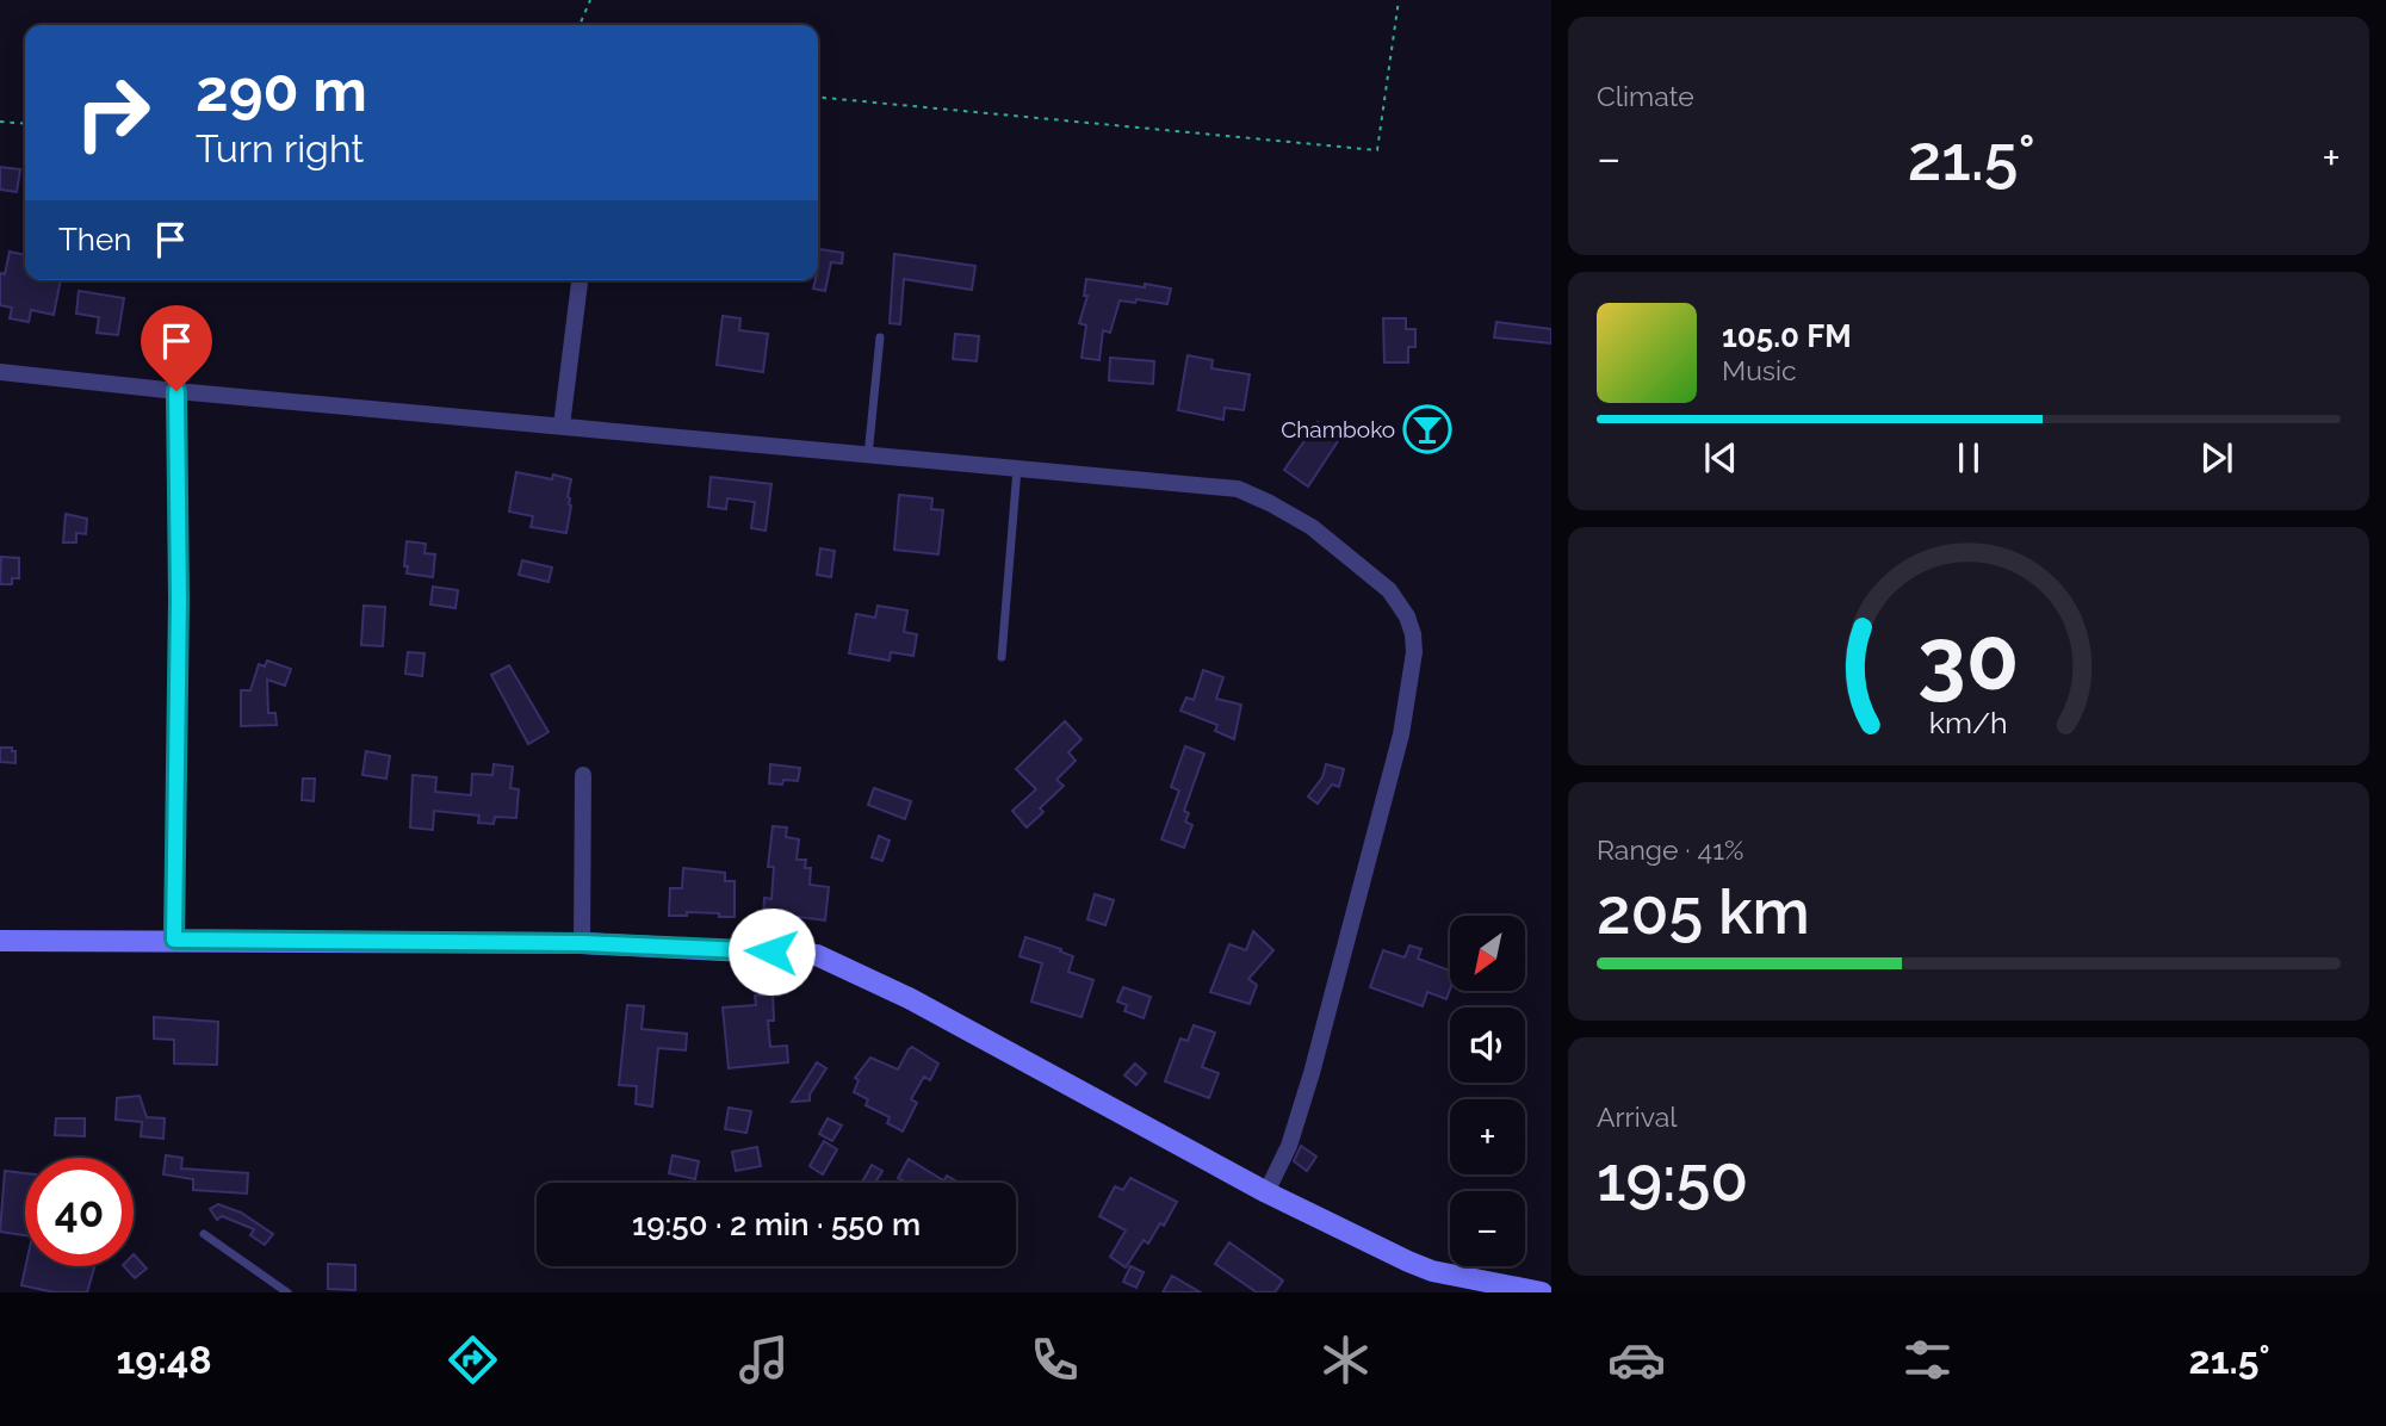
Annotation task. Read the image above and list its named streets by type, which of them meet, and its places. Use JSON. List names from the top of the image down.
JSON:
{
  "places": {
    "bar": ["Chamboko"]
  },
  "north": "bottom left",
  "page": {
    "tile": [
      "Climate",
      ["Range · 41%", "205 km"],
      ["Arrival", "19:50"]
    ],
    "turn": ["290 m", "Turn right"],
    "heat": ["−", "21.5°", "+"],
    "then": "Then",
    "song": ["105.0 FM", "Music"],
    "map_buttons": ["+", "−"],
    "limit": "40",
    "trip": "19:50 · 2 min · 550 m",
    "tabs": ["19:48", "21.5°"],
    "gauge": ["30", "km/h"]
  }
}
